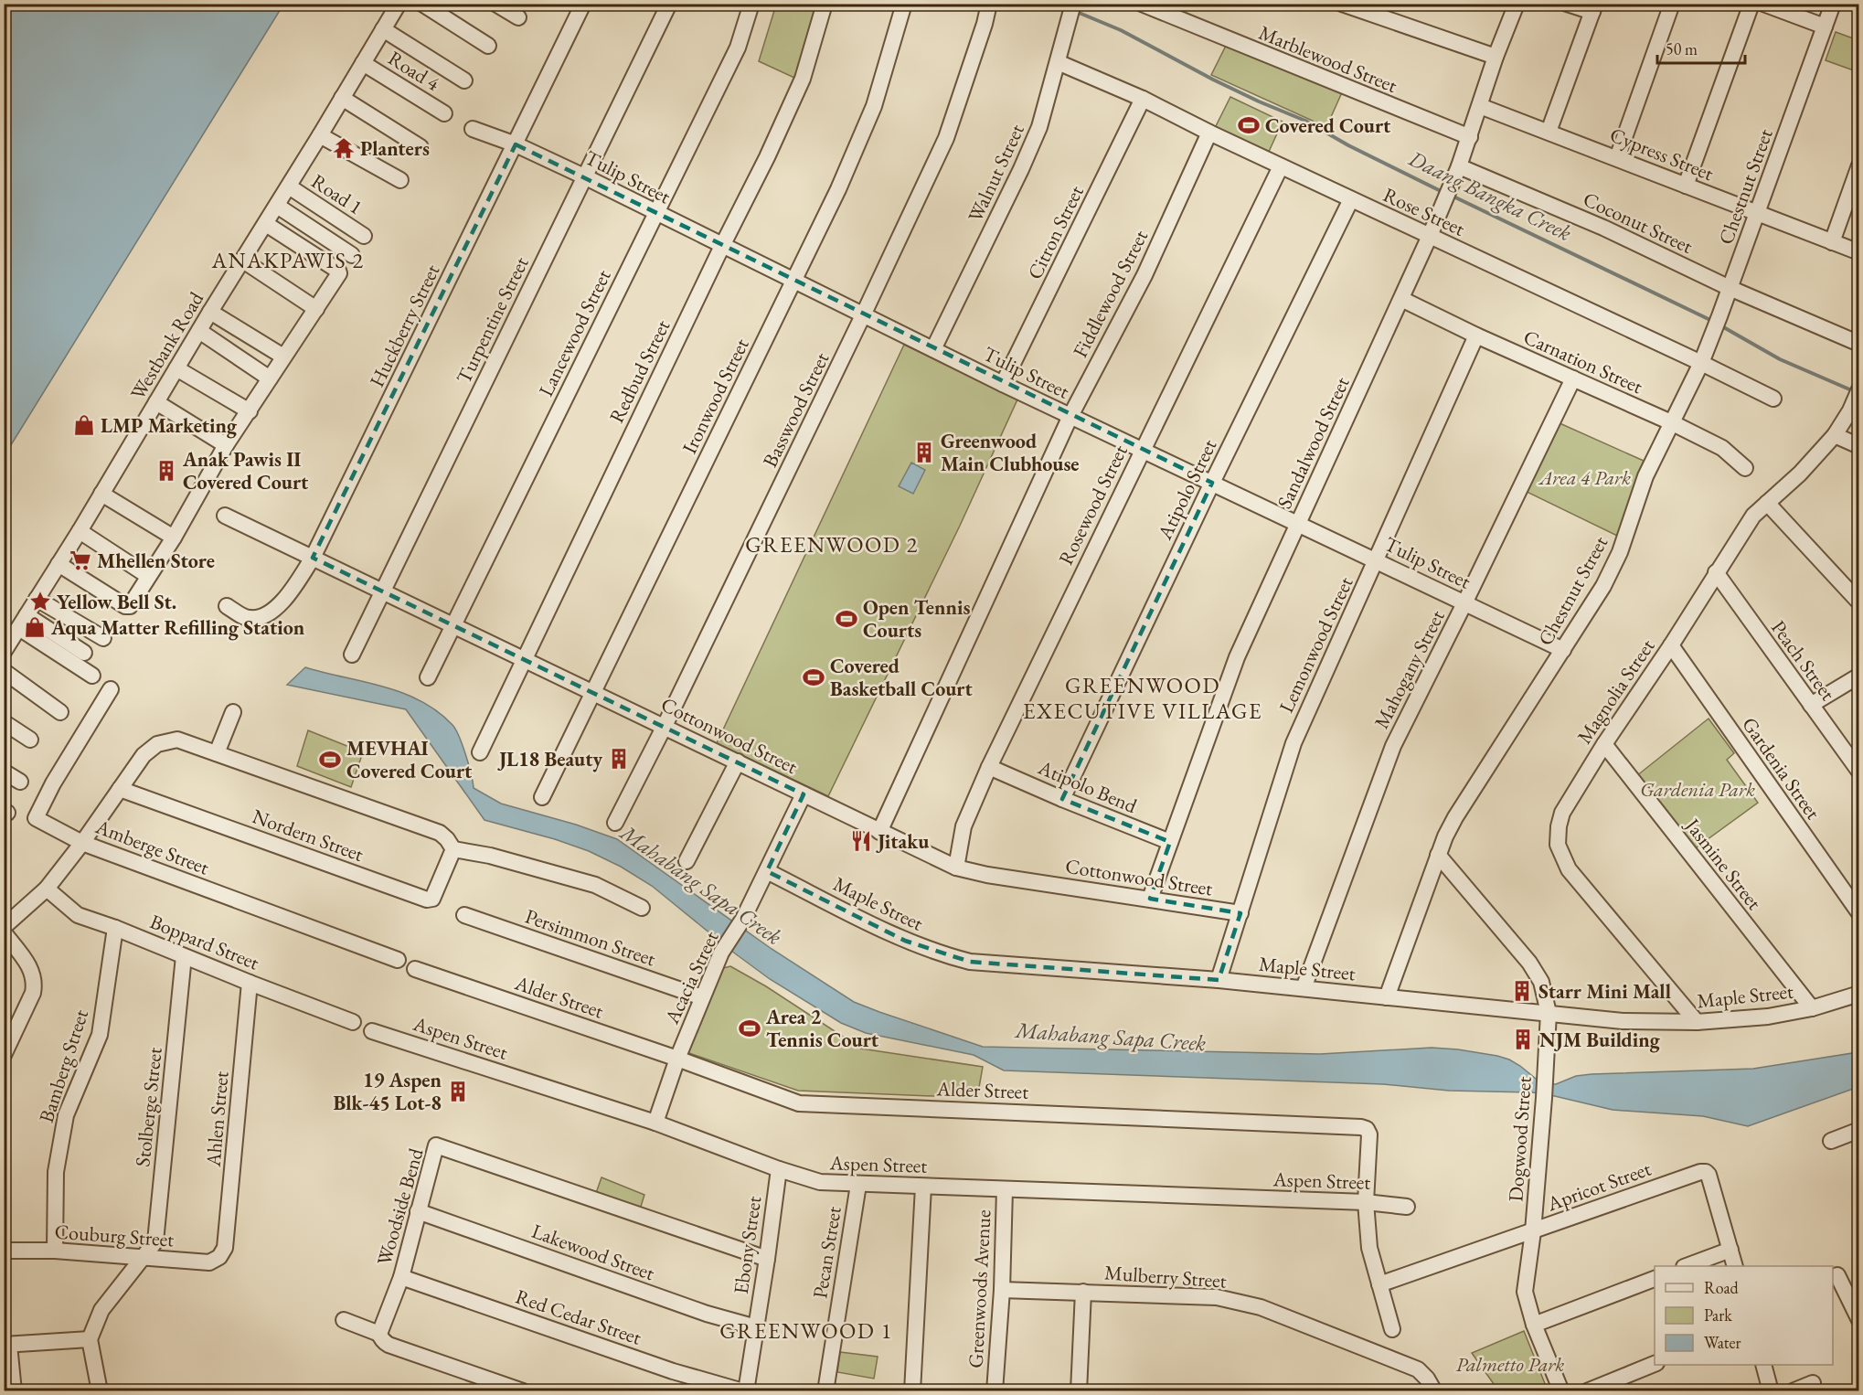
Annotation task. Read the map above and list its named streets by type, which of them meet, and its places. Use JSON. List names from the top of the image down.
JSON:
{
  "streets": {
    "street": [
      "Marblewood Street",
      "Road 4",
      "Cypress Street",
      "Walnut Street",
      "Tulip Street",
      "Chestnut Street",
      "Road 1",
      "Rose Street",
      "Coconut Street",
      "Citron Street",
      "Fiddlewood Street",
      "Turpentine Street",
      "Huckberry Street",
      "Lancewood Street",
      "Westbank Road",
      "Carnation Street",
      "Redbud Street",
      "Ironwood Street",
      "Basswood Street",
      "Sandalwood Street",
      "Atipolo Street",
      "Rosewood Street",
      "Lemonwood Street",
      "Peach Street",
      "Mahogany Street",
      "Magnolia Street",
      "Cottonwood Street",
      "Gardenia Street",
      "Atipolo Bend",
      "Nordern Street",
      "Amberge Street",
      "Jasmine Street",
      "Maple Street",
      "Persimmon Street",
      "Boppard Street",
      "Acacia Street",
      "Alder Street",
      "Aspen Street",
      "Bamberg Street",
      "Stolberge Street",
      "Ahlen Street",
      "Dogwood Street",
      "Apricot Street",
      "Woodside Bend",
      "Couburg Street",
      "Ebony Street",
      "Lakewood Street",
      "Pecan Street",
      "Mulberry Street",
      "Greenwoods Avenue",
      "Red Cedar Street"
    ]
  },
  "crossings": [
    ["Marblewood Street", "Sandalwood Street"],
    ["Road 4", "Westbank Road"],
    ["Cypress Street", "Chestnut Street"],
    ["Cypress Street", "Sandalwood Street"],
    ["Walnut Street", "Tulip Street"],
    ["Walnut Street", "Rose Street"],
    ["Tulip Street", "Chestnut Street"],
    ["Tulip Street", "Citron Street"],
    ["Tulip Street", "Fiddlewood Street"],
    ["Tulip Street", "Turpentine Street"],
    ["Tulip Street", "Huckberry Street"],
    ["Tulip Street", "Lancewood Street"],
    ["Tulip Street", "Redbud Street"],
    ["Tulip Street", "Ironwood Street"],
    ["Tulip Street", "Basswood Street"],
    ["Tulip Street", "Sandalwood Street"],
    ["Tulip Street", "Atipolo Street"],
    ["Tulip Street", "Rosewood Street"],
    ["Tulip Street", "Lemonwood Street"],
    ["Tulip Street", "Mahogany Street"],
    ["Chestnut Street", "Rose Street"],
    ["Chestnut Street", "Coconut Street"],
    ["Chestnut Street", "Carnation Street"],
    ["Chestnut Street", "Maple Street"],
    ["Chestnut Street", "Dogwood Street"],
    ["Road 1", "Westbank Road"],
    ["Rose Street", "Citron Street"],
    ["Rose Street", "Fiddlewood Street"],
    ["Rose Street", "Sandalwood Street"],
    ["Rose Street", "Atipolo Street"],
    ["Rose Street", "Rosewood Street"],
    ["Coconut Street", "Sandalwood Street"],
    ["Fiddlewood Street", "Cottonwood Street"],
    ["Turpentine Street", "Cottonwood Street"],
    ["Huckberry Street", "Cottonwood Street"],
    ["Lancewood Street", "Cottonwood Street"],
    ["Carnation Street", "Sandalwood Street"],
    ["Carnation Street", "Lemonwood Street"],
    ["Carnation Street", "Mahogany Street"],
    ["Redbud Street", "Cottonwood Street"],
    ["Ironwood Street", "Cottonwood Street"],
    ["Basswood Street", "Cottonwood Street"],
    ["Sandalwood Street", "Cottonwood Street"],
    ["Sandalwood Street", "Atipolo Bend"],
    ["Atipolo Street", "Atipolo Bend"],
    ["Rosewood Street", "Cottonwood Street"],
    ["Rosewood Street", "Atipolo Bend"],
    ["Lemonwood Street", "Cottonwood Street"],
    ["Lemonwood Street", "Maple Street"],
    ["Peach Street", "Magnolia Street"],
    ["Mahogany Street", "Maple Street"],
    ["Magnolia Street", "Gardenia Street"],
    ["Magnolia Street", "Jasmine Street"],
    ["Magnolia Street", "Maple Street"],
    ["Cottonwood Street", "Acacia Street"],
    ["Jasmine Street", "Maple Street"],
    ["Maple Street", "Acacia Street"],
    ["Maple Street", "Dogwood Street"],
    ["Persimmon Street", "Acacia Street"],
    ["Boppard Street", "Bamberg Street"],
    ["Boppard Street", "Stolberge Street"],
    ["Boppard Street", "Ahlen Street"],
    ["Acacia Street", "Alder Street"],
    ["Acacia Street", "Aspen Street"],
    ["Alder Street", "Aspen Street"],
    ["Alder Street", "Apricot Street"],
    ["Aspen Street", "Ebony Street"],
    ["Aspen Street", "Pecan Street"],
    ["Aspen Street", "Greenwoods Avenue"],
    ["Bamberg Street", "Couburg Street"],
    ["Stolberge Street", "Couburg Street"],
    ["Ahlen Street", "Couburg Street"],
    ["Dogwood Street", "Apricot Street"],
    ["Woodside Bend", "Ebony Street"],
    ["Woodside Bend", "Lakewood Street"],
    ["Woodside Bend", "Red Cedar Street"],
    ["Ebony Street", "Lakewood Street"],
    ["Ebony Street", "Red Cedar Street"],
    ["Mulberry Street", "Greenwoods Avenue"]
  ],
  "districts": [
    "ANAKPAWIS 2",
    "GREENWOOD 2",
    "GREENWOOD EXECUTIVE VILLAGE",
    "GREENWOOD 1"
  ],
  "water": ["Daang Bangka Creek", "Mahabang Sapa Creek"],
  "parks": ["Area 4 Park", "Gardenia Park", "Palmetto Park"],
  "places": {
    "sports": [
      "Covered Court",
      "Open Tennis Courts",
      "Covered Basketball Court",
      "MEVHAI Covered Court",
      "Area 2 Tennis Court"
    ],
    "temple": ["Planters"],
    "shop": ["LMP Marketing", "Aqua Matter Refilling Station"],
    "building": [
      "Greenwood Main Clubhouse",
      "Anak Pawis II Covered Court",
      "JL18 Beauty",
      "Starr Mini Mall",
      "NJM Building",
      "19 Aspen Blk-45 Lot-8"
    ],
    "supermarket": ["Mhellen Store"],
    "place": ["Yellow Bell St."],
    "restaurant": ["Jitaku"]
  },
  "legend": ["Road", "Park", "Water"],
  "scale_bar": "50 m"
}
